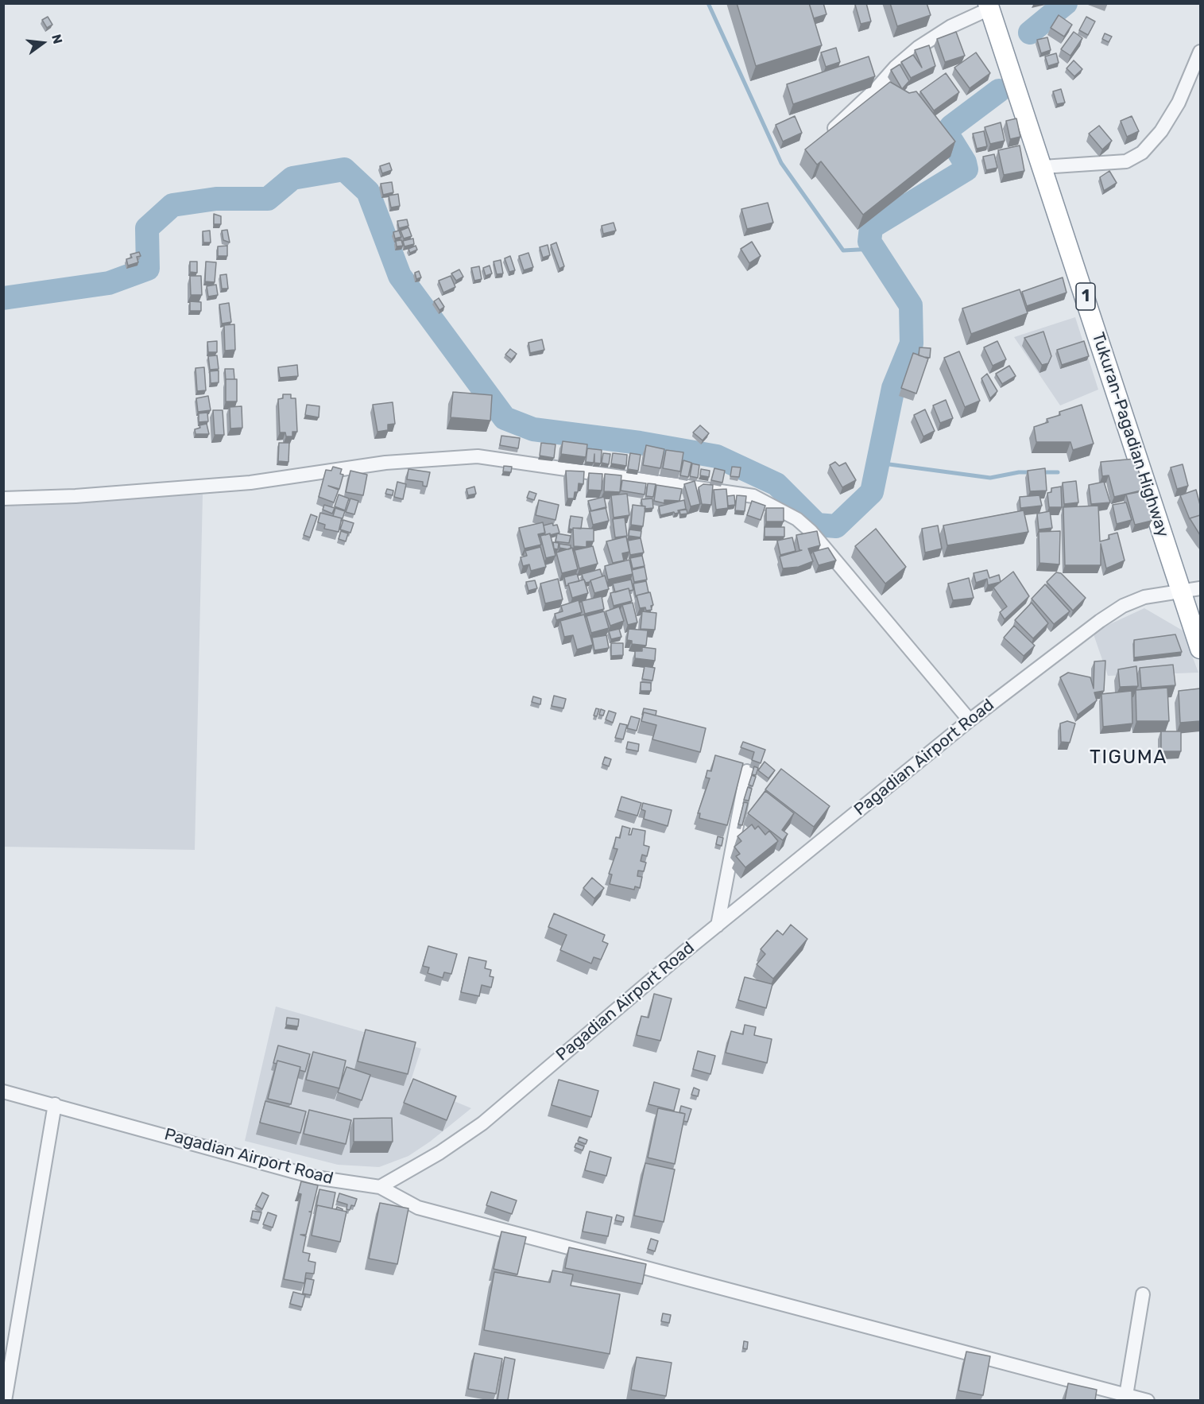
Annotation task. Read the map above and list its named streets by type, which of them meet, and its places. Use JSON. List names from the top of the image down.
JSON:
{
  "streets": {
    "highway": ["1", "Tukuran-Pagadian Highway"],
    "street": ["Pagadian Airport Road"]
  },
  "crossings": [
    ["Tukuran-Pagadian Highway", "Pagadian Airport Road"]
  ],
  "districts": ["TIGUMA"],
  "north": "right"
}
